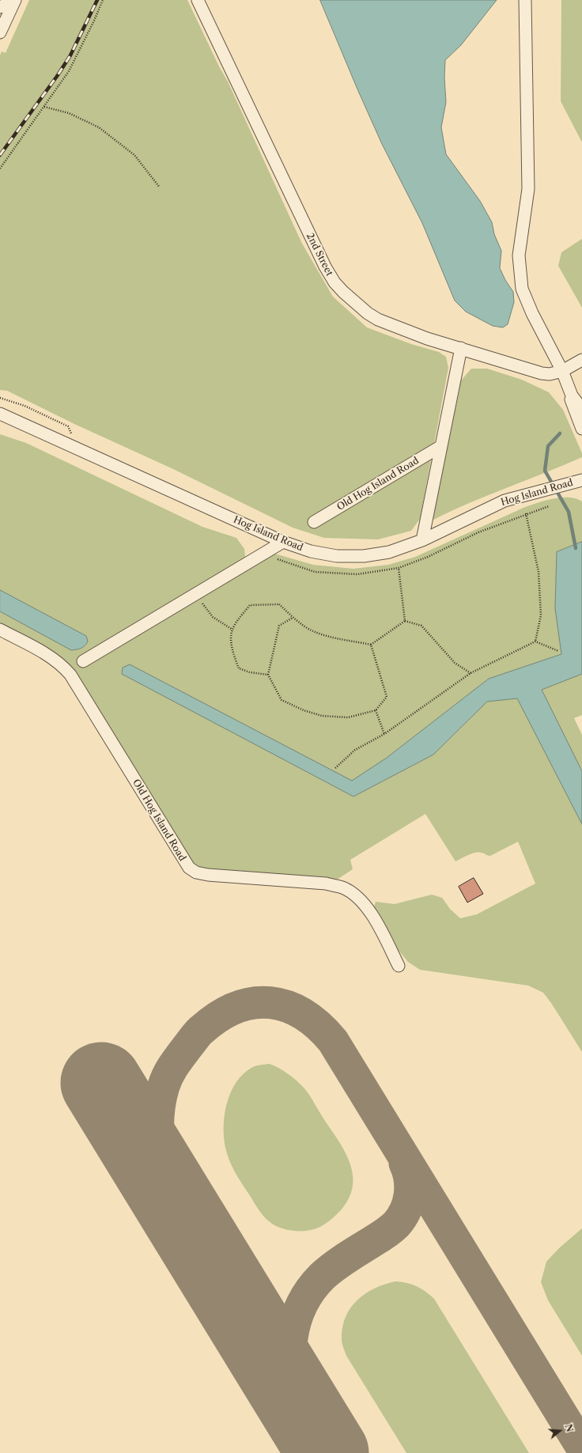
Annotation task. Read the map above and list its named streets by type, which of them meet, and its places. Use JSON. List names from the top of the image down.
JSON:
{
  "streets": {
    "street": ["2nd Street", "Old Hog Island Road", "Hog Island Road"]
  },
  "north": "right"
}
